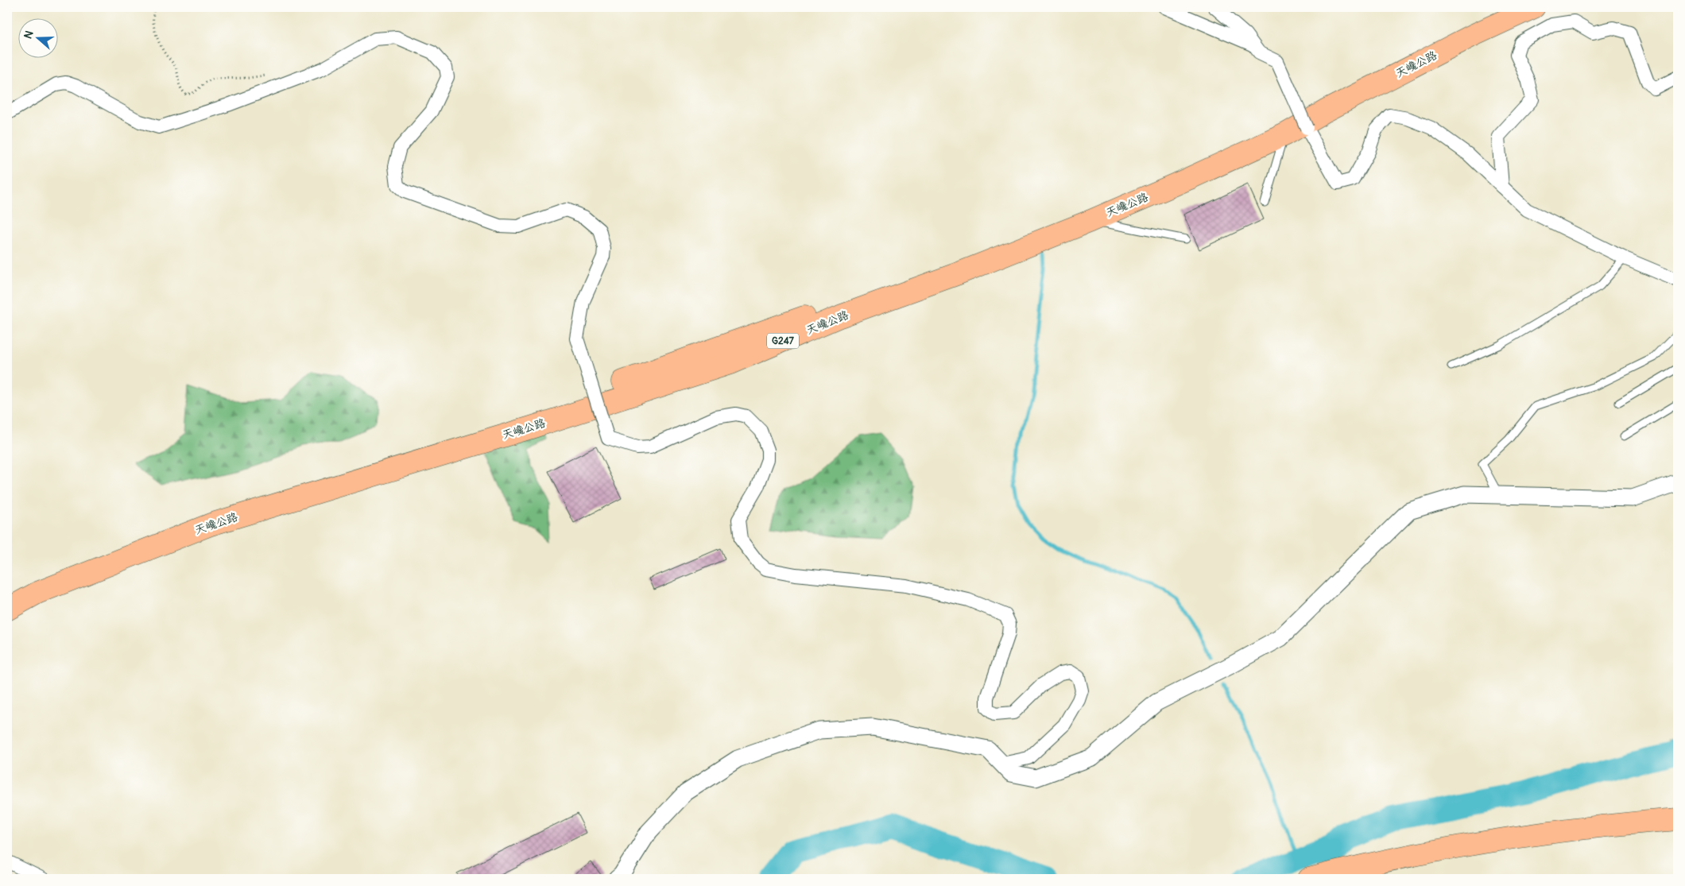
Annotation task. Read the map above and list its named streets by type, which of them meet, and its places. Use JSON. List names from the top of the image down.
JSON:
{
  "streets": {
    "highway": ["天巉公路", "G247"]
  },
  "north": "left"
}
